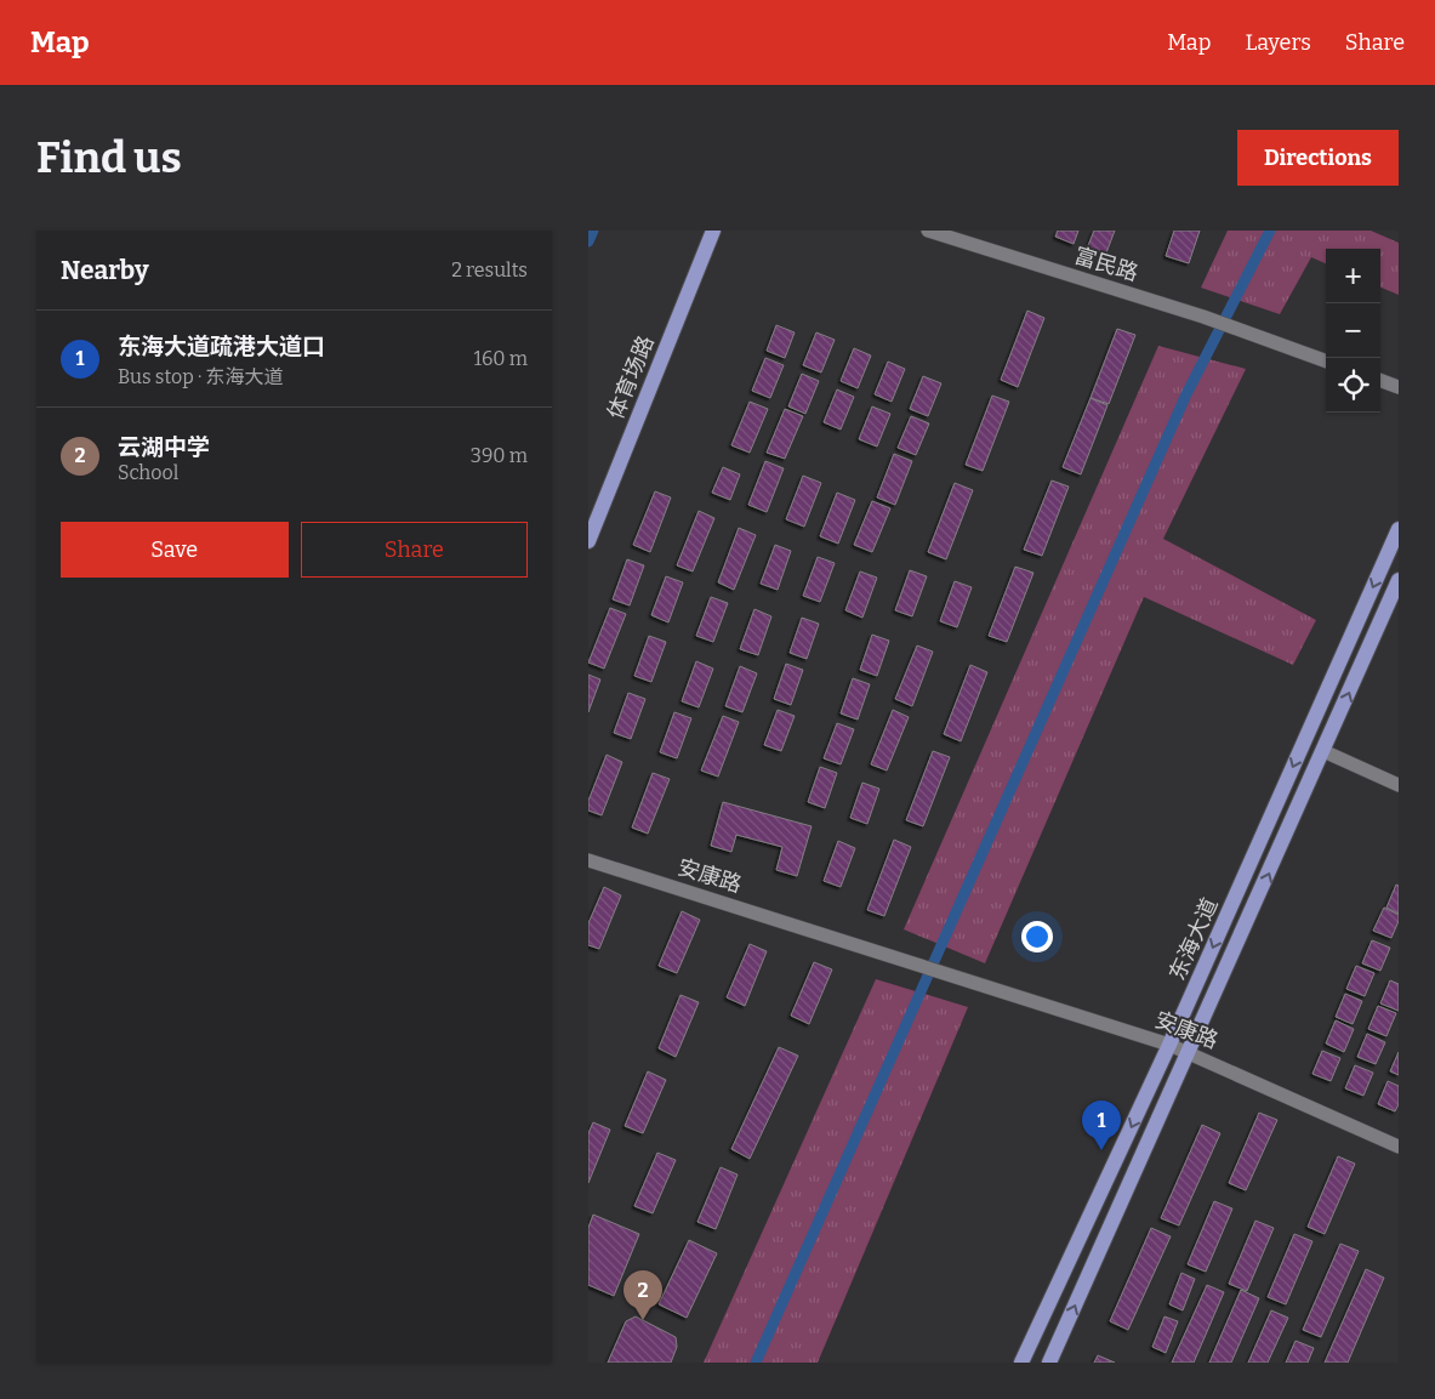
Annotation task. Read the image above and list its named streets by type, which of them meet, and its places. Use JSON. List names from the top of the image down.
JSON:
{
  "streets": {
    "main road": ["体育场路", "东海大道"],
    "street": ["富民路", "安康路"]
  },
  "crossings": [
    ["安康路", "东海大道"]
  ],
  "page": {
    "header": "Map",
    "nav": ["Map", "Layers", "Share"],
    "buttons": [
      "Directions",
      ["Save", "Share"]
    ],
    "title": "Find us",
    "heading": ["Nearby", "2 results"],
    "map_buttons": ["+", "−"],
    "list": [
      {
        "mark": "1",
        "name": "东海大道疏港大道口",
        "note": "Bus stop · 东海大道",
        "value": "160 m"
      },
      {
        "mark": "2",
        "name": "云湖中学",
        "note": "School",
        "value": "390 m"
      }
    ],
    "pins": ["1", "2"]
  }
}
